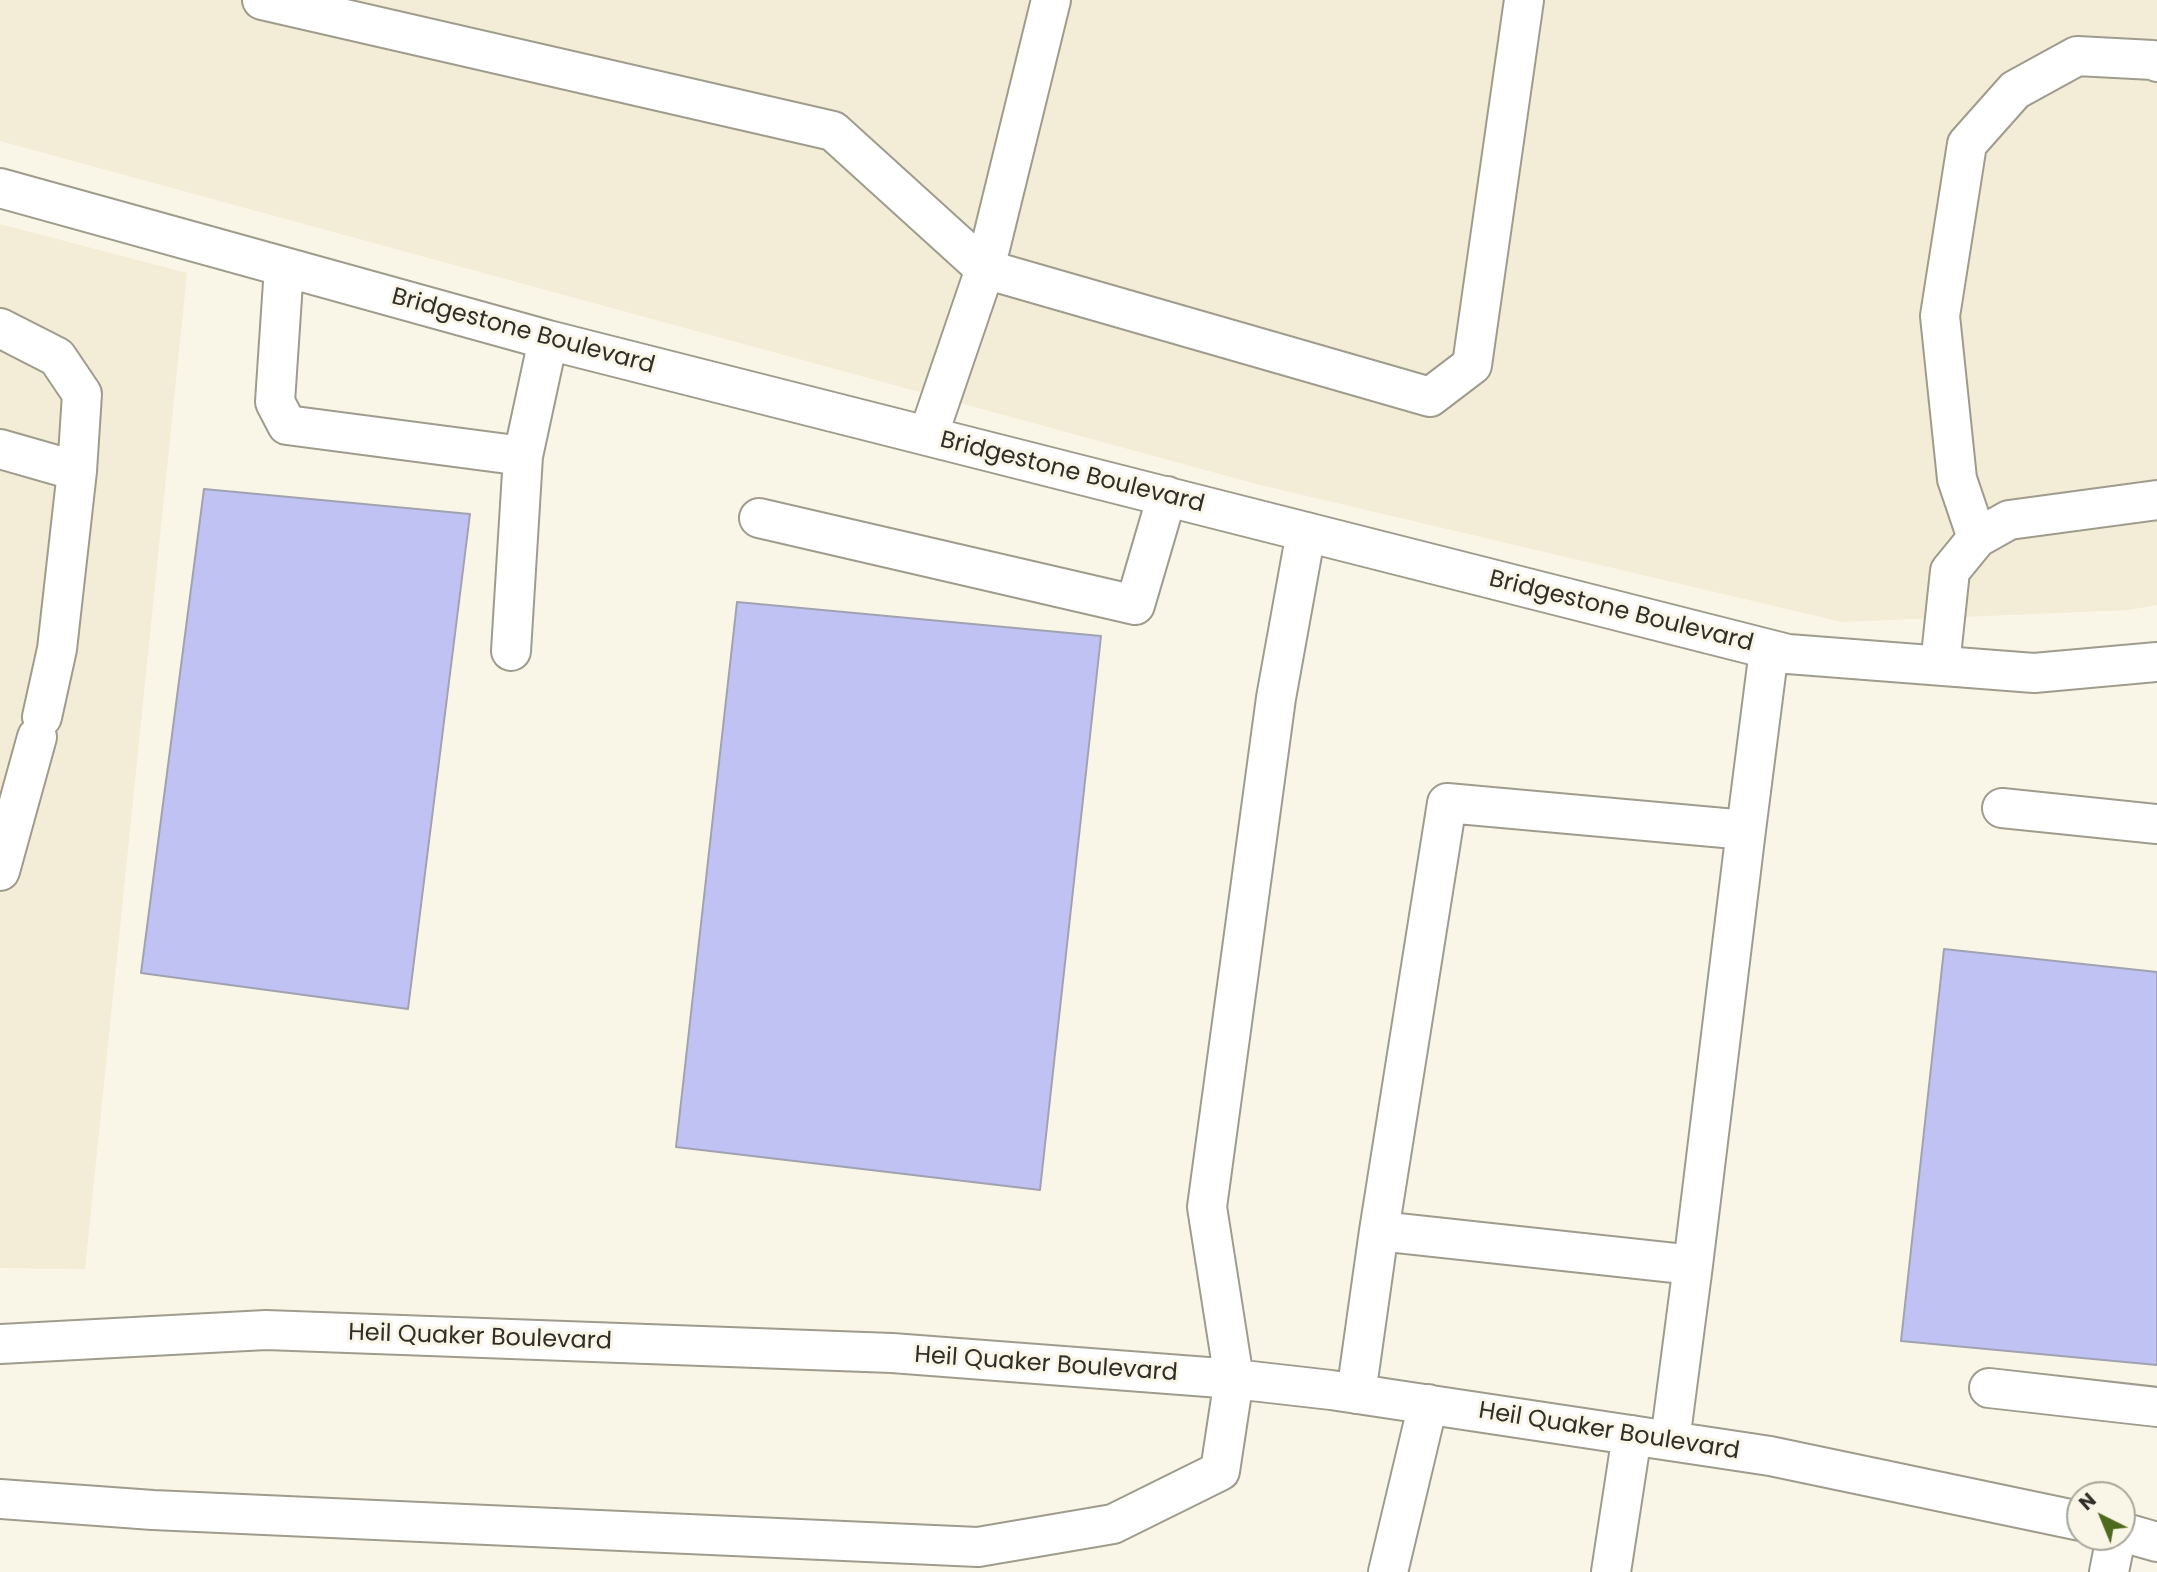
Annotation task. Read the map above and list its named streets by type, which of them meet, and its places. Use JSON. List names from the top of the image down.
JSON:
{
  "streets": {
    "street": ["Bridgestone Boulevard", "Heil Quaker Boulevard"]
  },
  "north": "top left"
}
